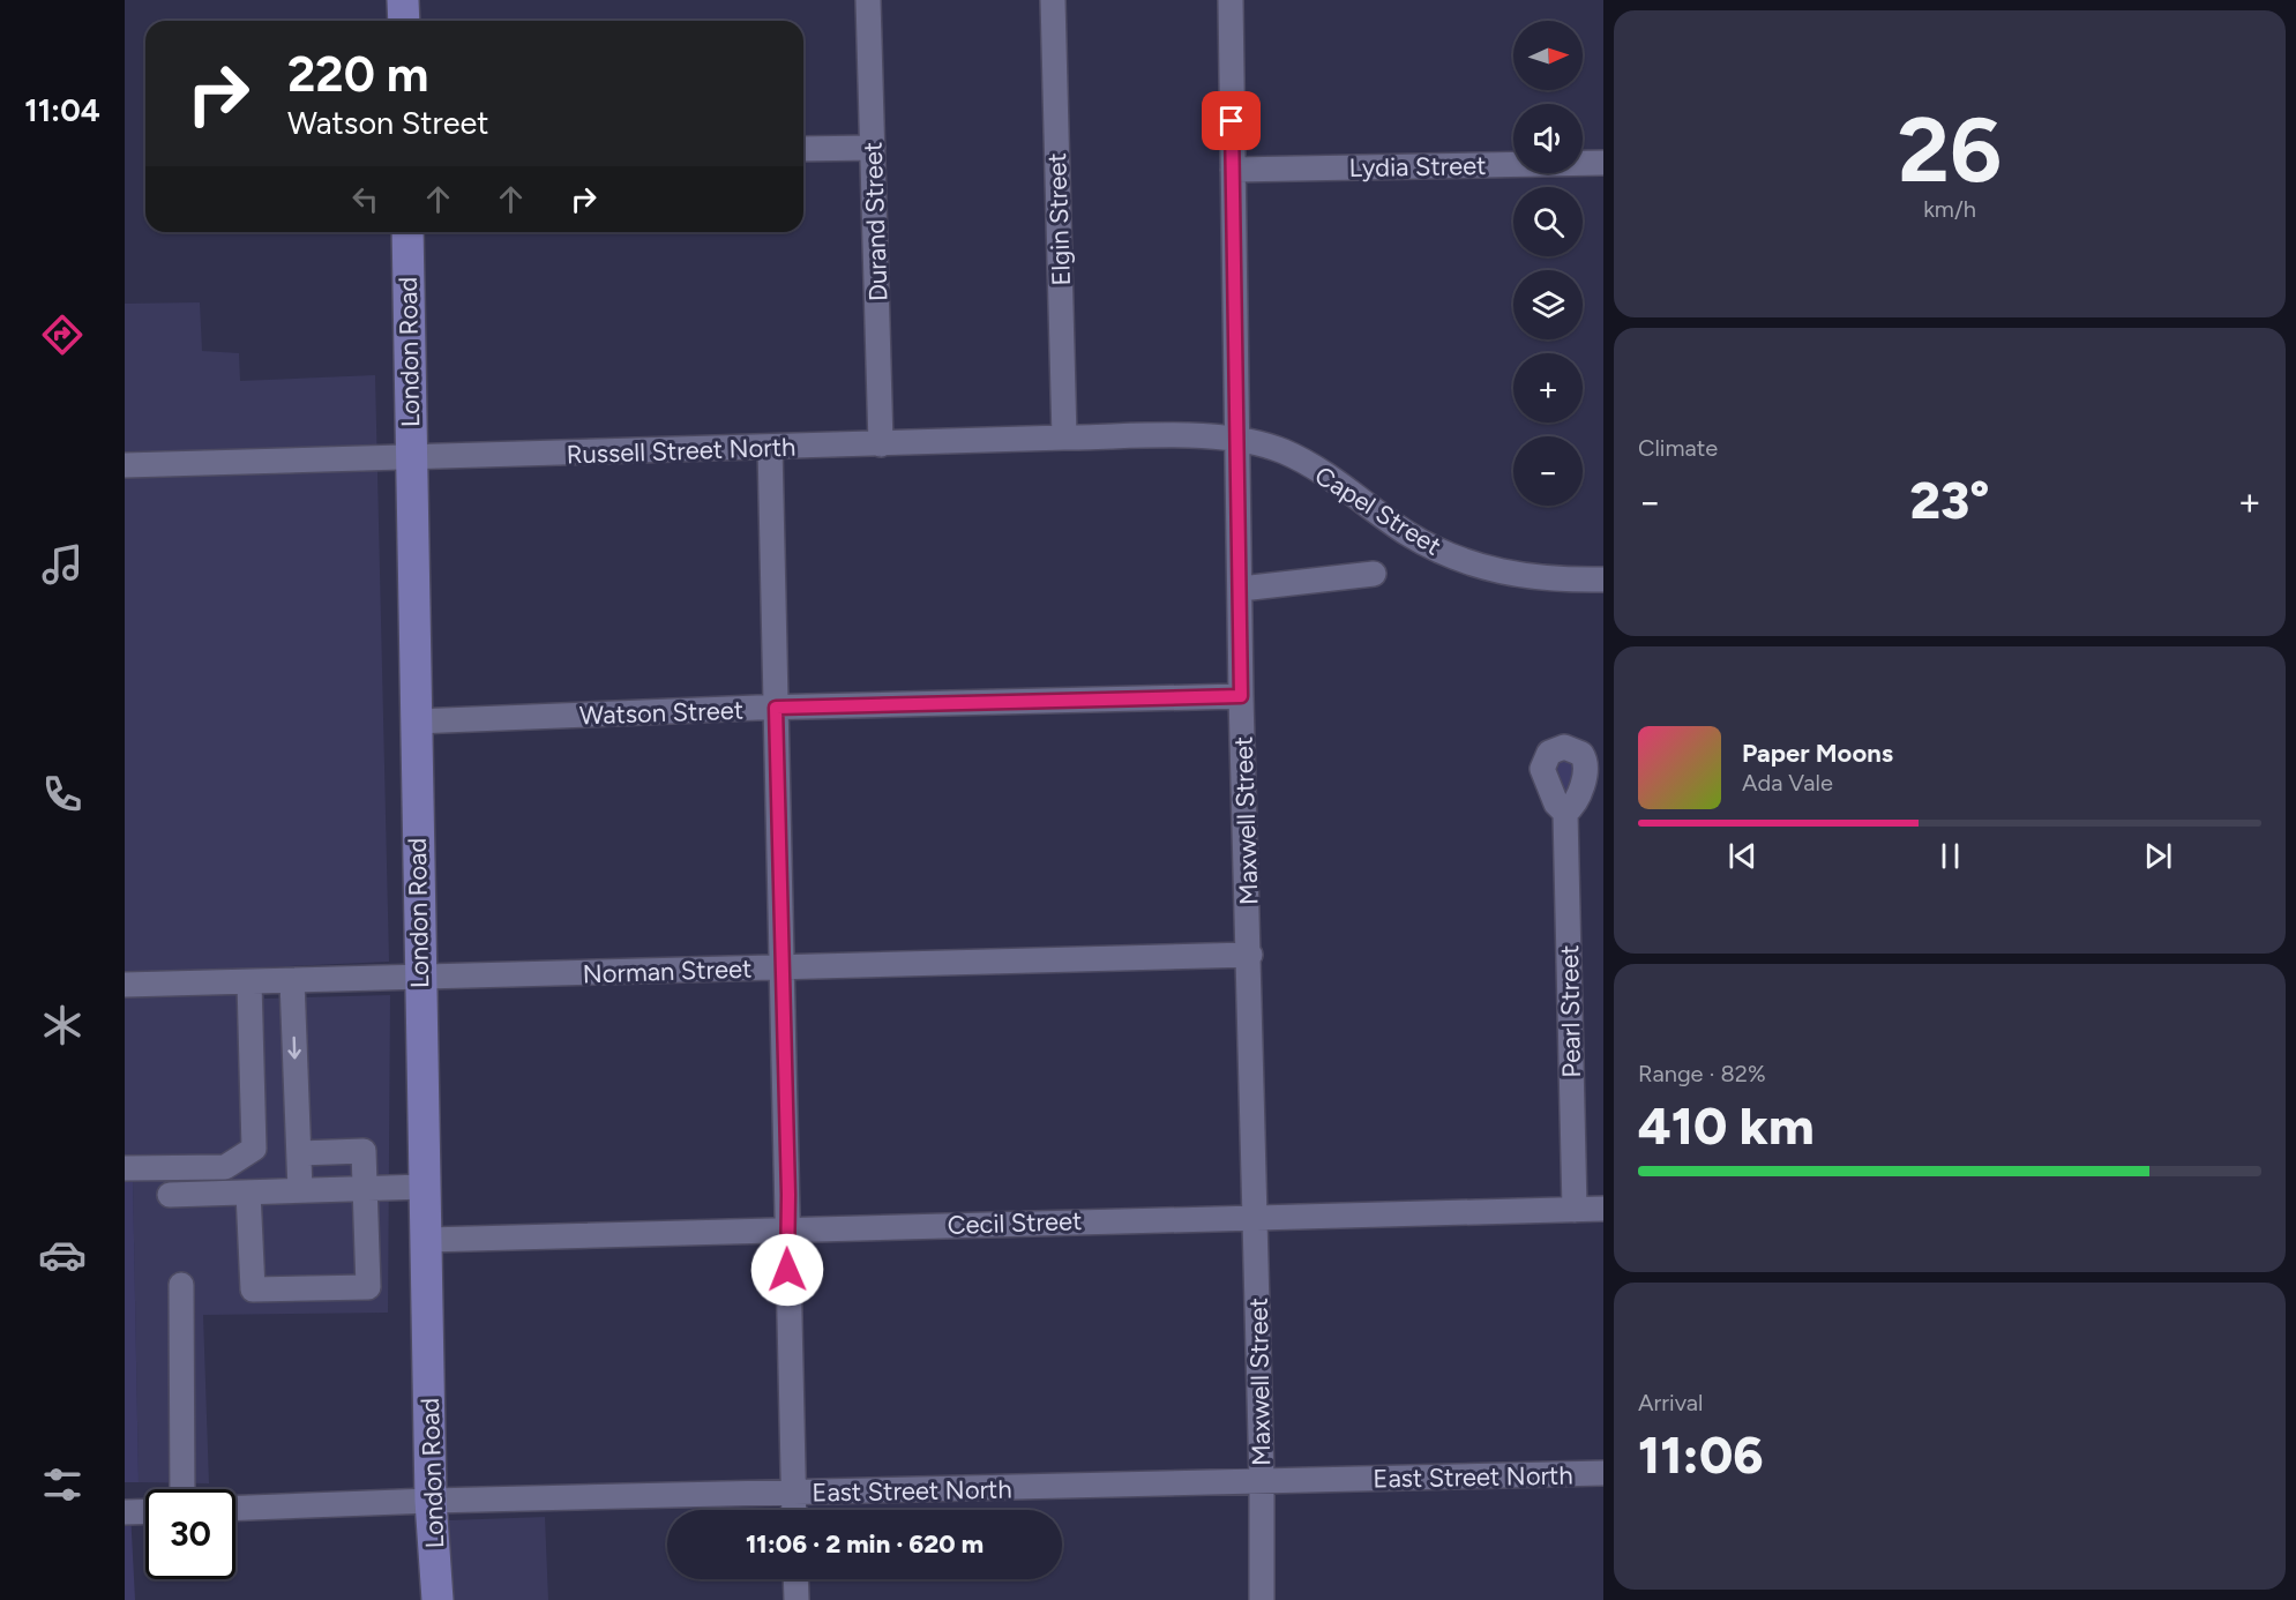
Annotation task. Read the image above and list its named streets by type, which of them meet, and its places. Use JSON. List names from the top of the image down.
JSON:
{
  "streets": {
    "main road": ["London Road"],
    "street": [
      "Lydia Street",
      "Elgin Street",
      "Durand Street",
      "Russell Street North",
      "Capel Street",
      "Watson Street",
      "Maxwell Street",
      "Norman Street",
      "Pearl Street",
      "Cecil Street",
      "East Street North"
    ]
  },
  "crossings": [
    ["Lydia Street", "Maxwell Street"],
    ["Elgin Street", "Russell Street North"],
    ["Durand Street", "Russell Street North"],
    ["London Road", "Russell Street North"],
    ["London Road", "Watson Street"],
    ["London Road", "Norman Street"],
    ["London Road", "Cecil Street"],
    ["London Road", "East Street North"],
    ["Russell Street North", "Capel Street"],
    ["Russell Street North", "Maxwell Street"],
    ["Capel Street", "Maxwell Street"],
    ["Watson Street", "Maxwell Street"],
    ["Maxwell Street", "Norman Street"],
    ["Maxwell Street", "Cecil Street"],
    ["Maxwell Street", "East Street North"],
    ["Pearl Street", "Cecil Street"]
  ],
  "north": "right",
  "page": {
    "tabs": "11:04",
    "tile": [
      ["26", "km/h"],
      "Climate",
      ["Range · 82%", "410 km"],
      ["Arrival", "11:06"]
    ],
    "map_buttons": ["+", "−"],
    "turn": ["220 m", "Watson Street"],
    "heat": ["−", "23°", "+"],
    "song": ["Paper Moons", "Ada Vale"],
    "limit": "30",
    "trip": "11:06 · 2 min · 620 m"
  }
}
